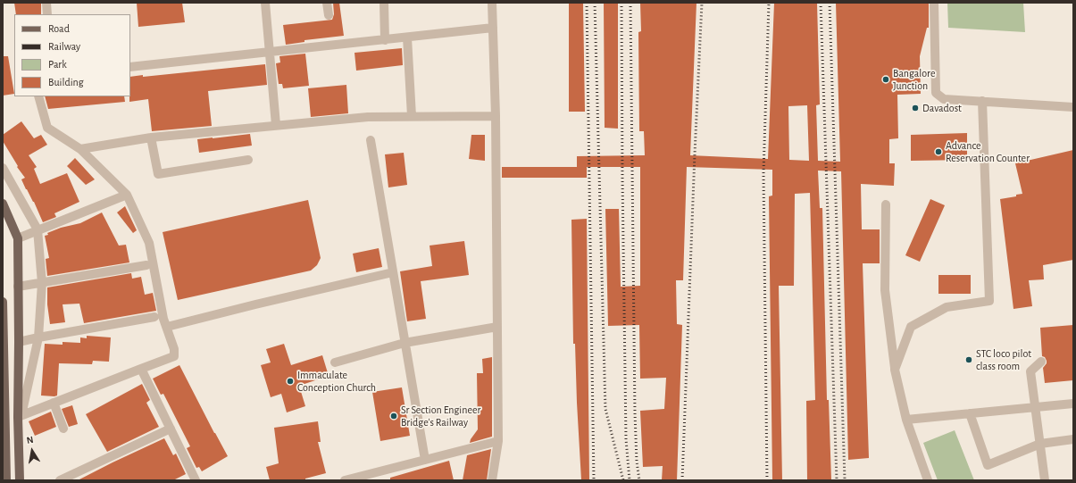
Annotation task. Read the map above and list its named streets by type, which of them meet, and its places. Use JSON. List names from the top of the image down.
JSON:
{
  "places": [
    "Bangalore Junction",
    "Davadost",
    "Advance Reservation Counter",
    "STC loco pilot class room",
    "Immaculate Conception Church",
    "Sr Section Engineer Bridge's Railway"
  ],
  "legend": [
    "Road",
    "Railway",
    "Park",
    "Building"
  ],
  "north": "top"
}
